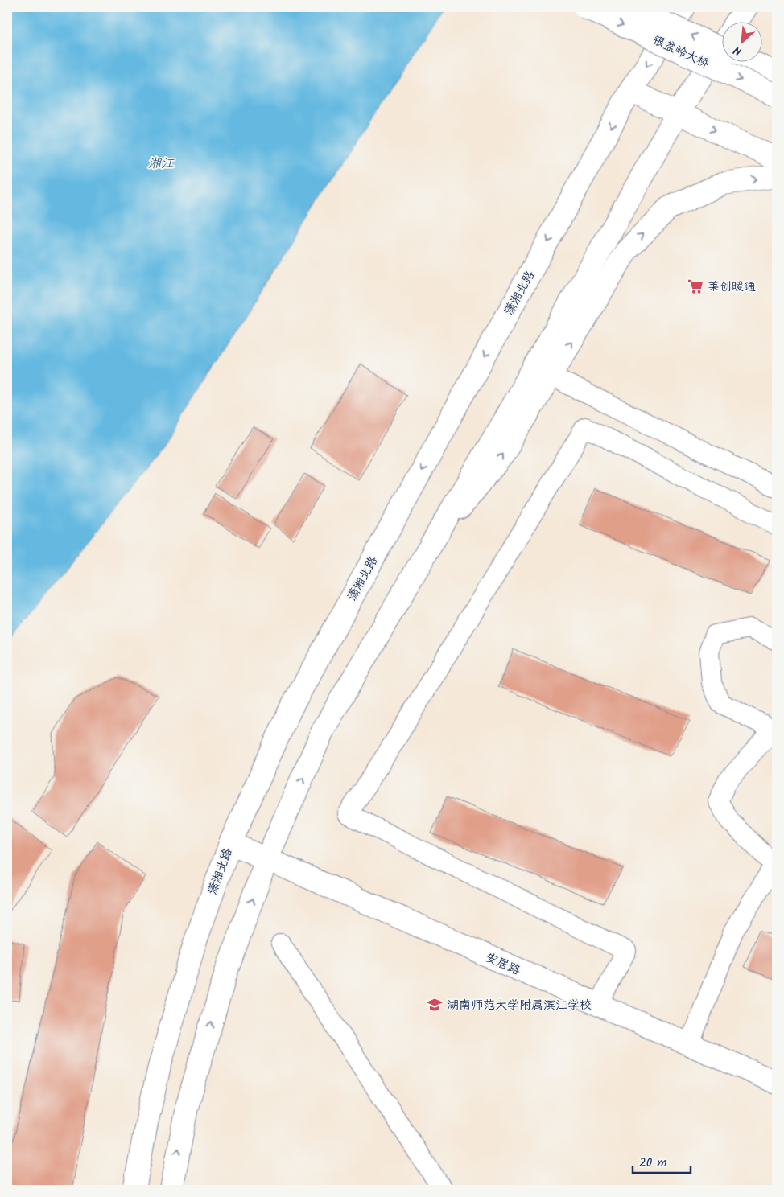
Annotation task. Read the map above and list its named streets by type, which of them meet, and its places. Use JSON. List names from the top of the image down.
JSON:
{
  "streets": {
    "main road": ["银盆岭大桥", "潇湘北路", "安居路"]
  },
  "crossings": [
    ["潇湘北路", "安居路"]
  ],
  "water": ["湘江"],
  "places": {
    "supermarket": ["莱创暖通"],
    "school or university": ["湖南师范大学附属滨江学校"]
  },
  "scale_bar": "20 m",
  "north": "bottom left"
}
